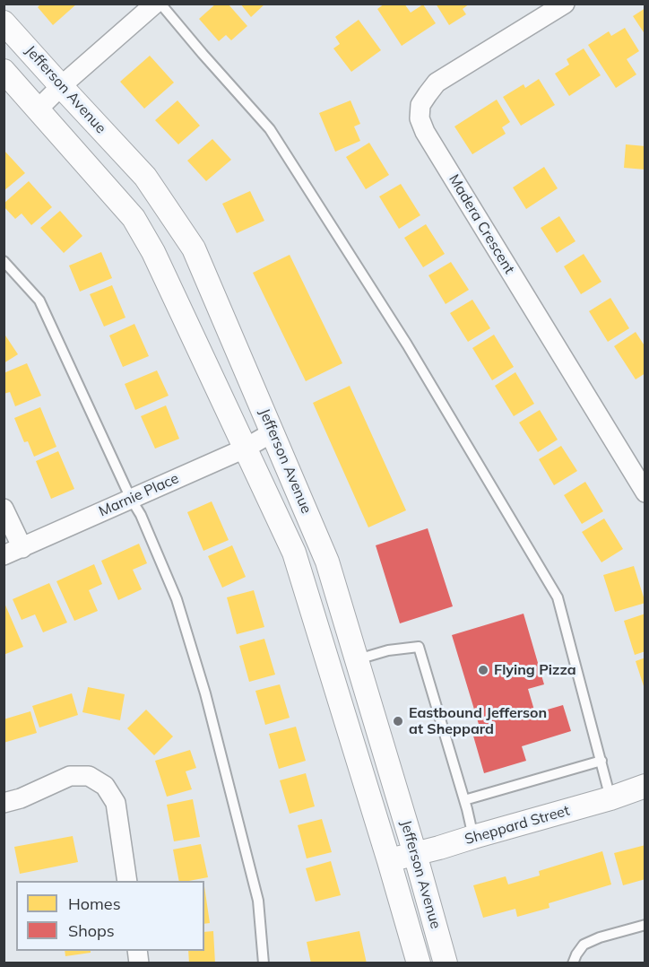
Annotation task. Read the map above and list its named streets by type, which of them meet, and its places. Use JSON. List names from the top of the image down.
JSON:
{
  "streets": {
    "street": [
      "Jefferson Avenue",
      "Madera Crescent",
      "Marnie Place",
      "Sheppard Street"
    ]
  },
  "crossings": [
    ["Jefferson Avenue", "Marnie Place"],
    ["Jefferson Avenue", "Sheppard Street"]
  ],
  "places": ["Flying Pizza", "Eastbound Jefferson at Sheppard"],
  "legend": ["Homes", "Shops"]
}
